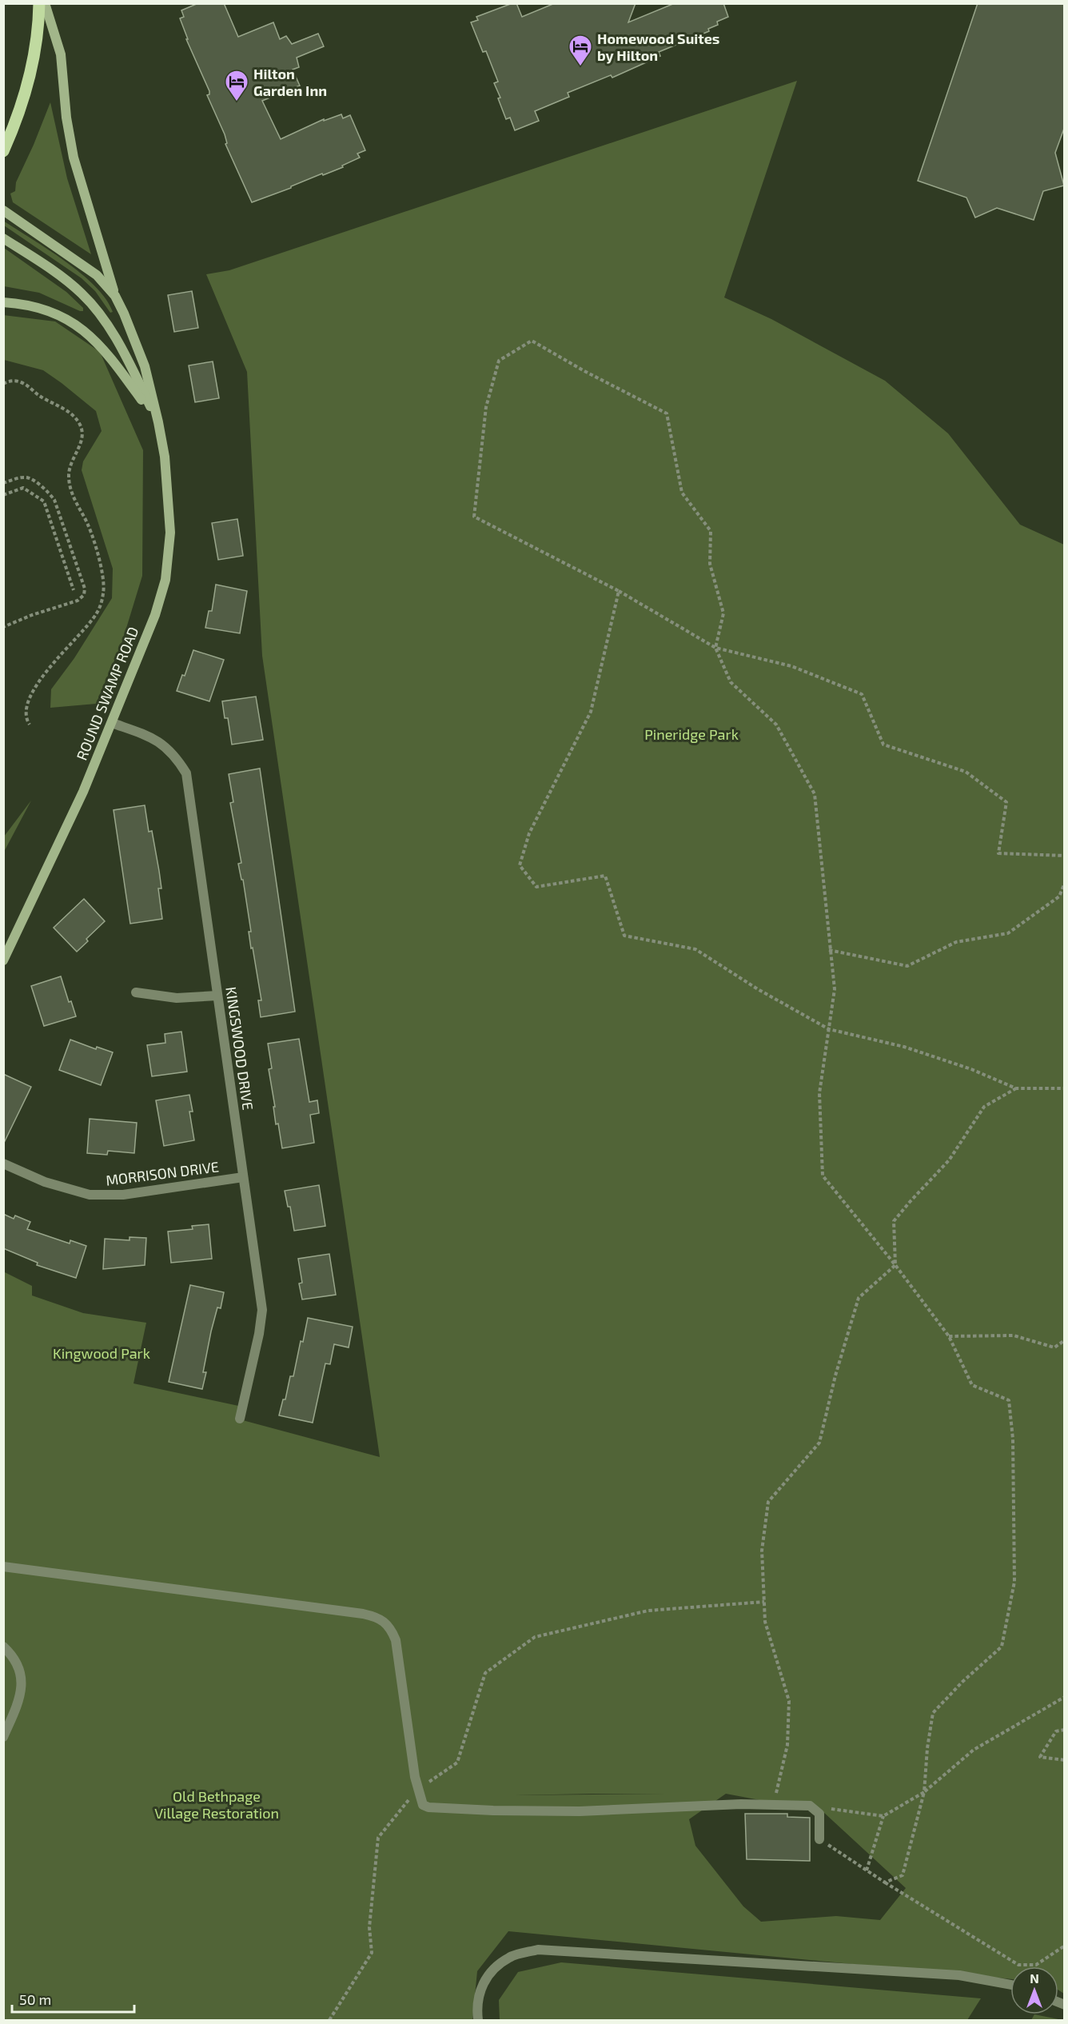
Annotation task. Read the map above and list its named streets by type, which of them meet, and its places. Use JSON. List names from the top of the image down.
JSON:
{
  "streets": {
    "main road": ["ROUND SWAMP ROAD"],
    "street": ["KINGSWOOD DRIVE", "MORRISON DRIVE"]
  },
  "crossings": [
    ["ROUND SWAMP ROAD", "KINGSWOOD DRIVE"],
    ["KINGSWOOD DRIVE", "MORRISON DRIVE"]
  ],
  "parks": ["Pineridge Park", "Kingwood Park", "Old Bethpage Village Restoration"],
  "places": {
    "hotel": ["Homewood Suites by Hilton", "Hilton Garden Inn"]
  },
  "scale_bar": "50 m",
  "north": "top"
}
